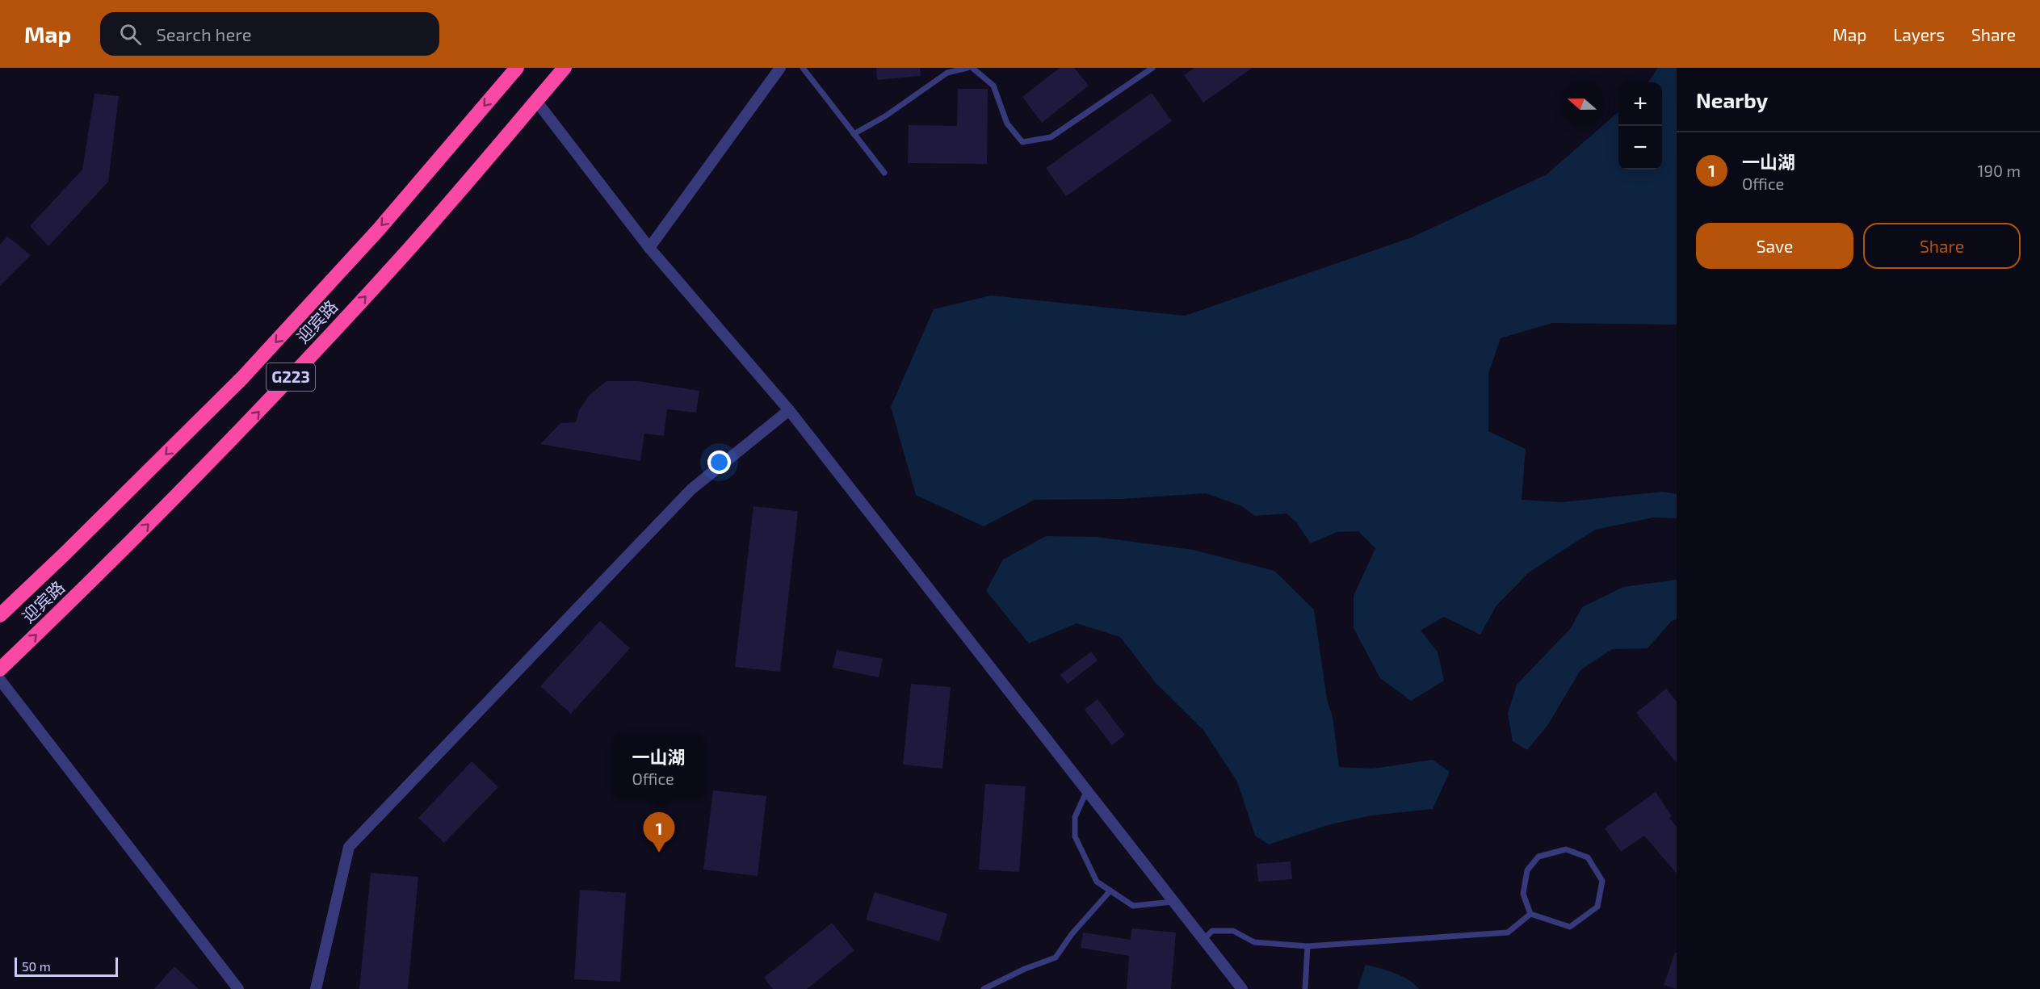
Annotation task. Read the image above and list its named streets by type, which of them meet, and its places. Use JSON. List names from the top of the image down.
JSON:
{
  "streets": {
    "highway": ["迎宾路", "G223"]
  },
  "scale_bar": "50 m",
  "north": "left",
  "page": {
    "header": "Map",
    "search": "Search here",
    "nav": ["Map", "Layers", "Share"],
    "heading": "Nearby",
    "map_buttons": ["+", "−"],
    "list": [
      {
        "mark": "1",
        "name": "一山湖",
        "note": "Office",
        "value": "190 m"
      }
    ],
    "buttons": ["Save", "Share"],
    "popup": ["一山湖", "Office"],
    "pins": "1",
    "scale": "50 m"
  }
}
